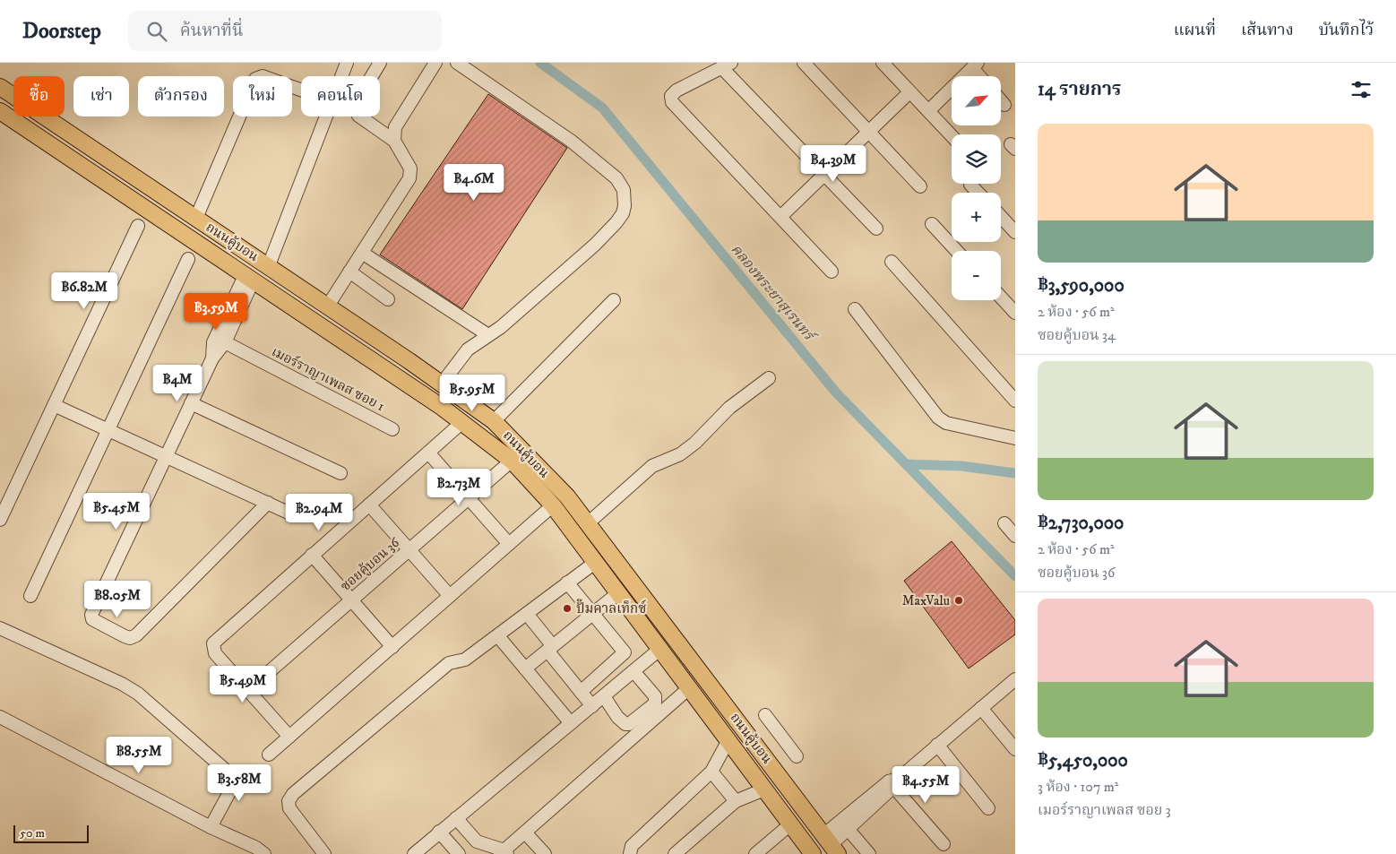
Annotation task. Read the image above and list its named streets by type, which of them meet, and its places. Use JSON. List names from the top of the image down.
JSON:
{
  "streets": {
    "main road": ["ถนนคู้บอน"],
    "street": ["เมอร์ราญาเพลส ซอย 1", "ซอยคู้บอน 36"]
  },
  "crossings": [
    ["ถนนคู้บอน", "ซอยคู้บอน 36"]
  ],
  "water": ["คลองพระยาสุเรนทร์"],
  "places": ["MaxValu", "ปั๊มคาลเท็กซ์"],
  "scale_bar": "50 m",
  "north": "top right",
  "page": {
    "header": "Doorstep",
    "search": "ค้นหาที่นี่",
    "nav": ["แผนที่", "เส้นทาง", "บันทึกไว้"],
    "heading": "14 รายการ",
    "map_buttons": ["+", "−"],
    "chip": [
      "ซื้อ",
      "เช่า",
      "ตัวกรอง",
      "ใหม่",
      "คอนโด"
    ],
    "list": [
      {
        "name": "฿3,590,000",
        "note": "2 ห้อง · 56 m² · ซอยคู้บอน 34"
      },
      {
        "name": "฿2,730,000",
        "note": "2 ห้อง · 56 m² · ซอยคู้บอน 36"
      },
      {
        "name": "฿5,450,000",
        "note": "3 ห้อง · 107 m² · เมอร์ราญาเพลส ซอย 3"
      }
    ],
    "price": [
      "฿4.39M",
      "฿4.6M",
      "฿6.82M",
      "฿3.59M",
      "฿4M",
      "฿5.95M",
      "฿2.73M",
      "฿5.45M",
      "฿2.94M",
      "฿8.05M",
      "฿5.49M",
      "฿8.55M",
      "฿3.58M",
      "฿4.55M"
    ],
    "scale": "50 m"
  }
}
